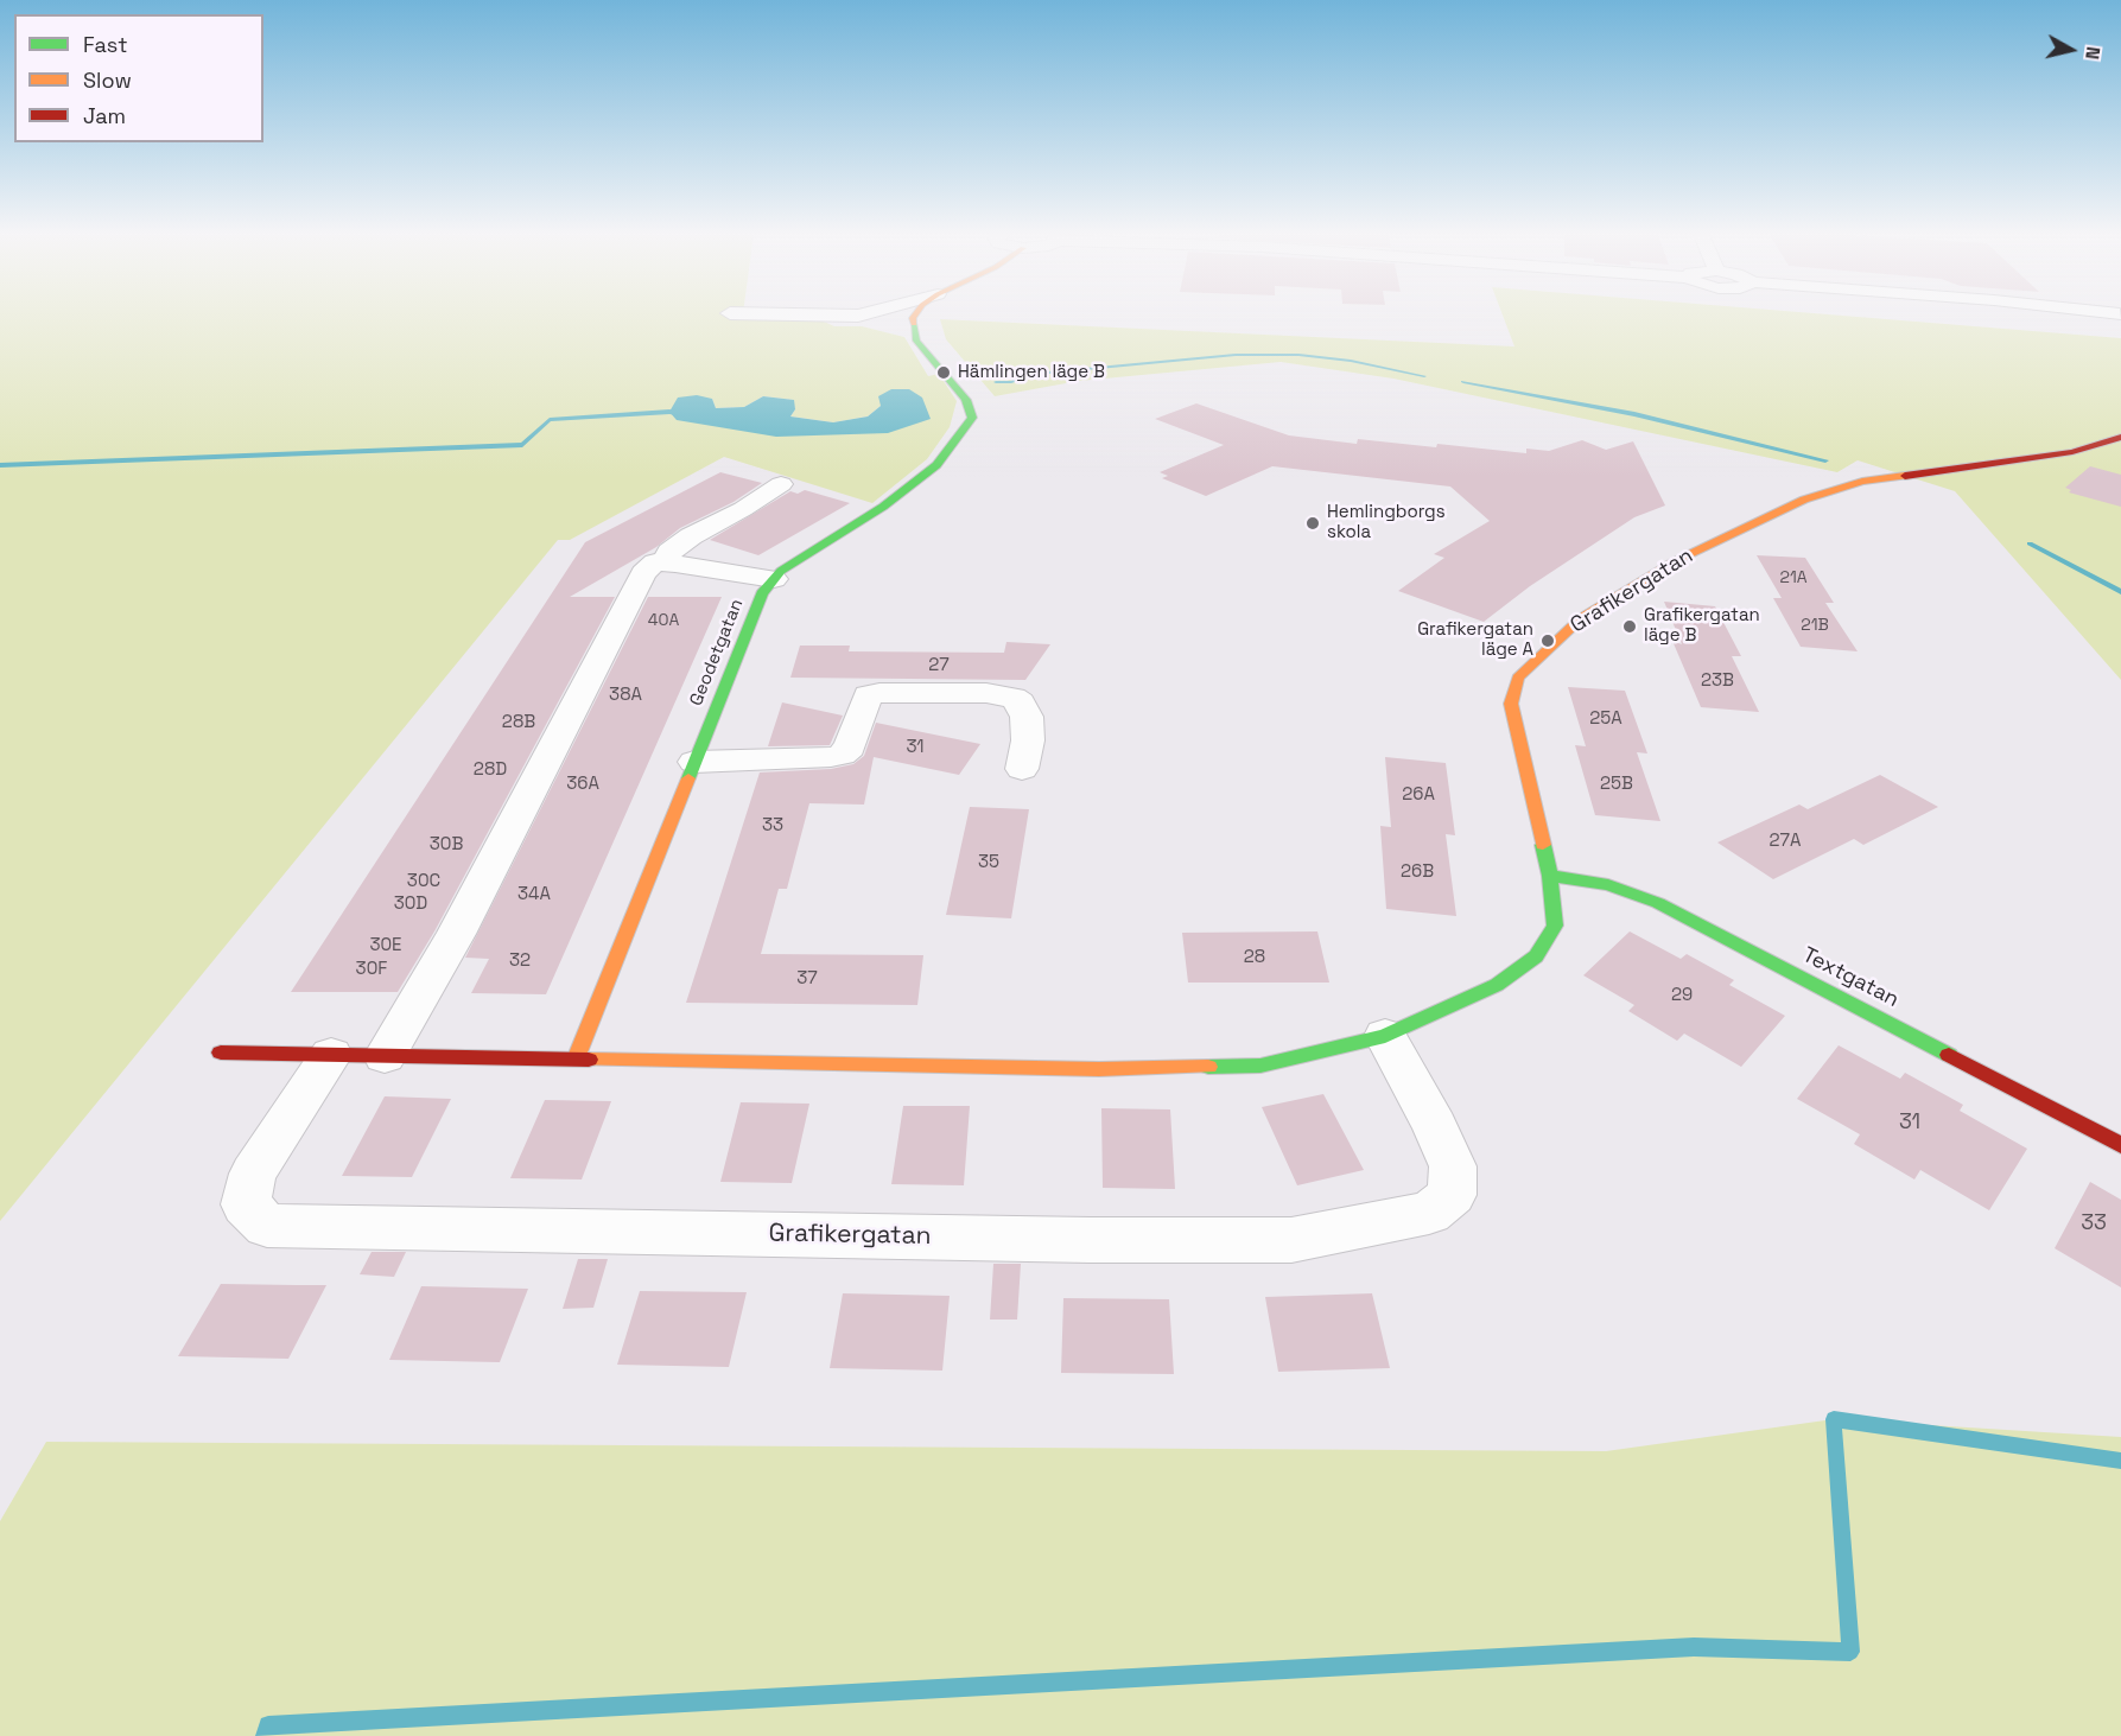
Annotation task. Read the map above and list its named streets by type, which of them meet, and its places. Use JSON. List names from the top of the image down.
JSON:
{
  "streets": {
    "street": ["Grafikergatan", "Geodetgatan", "Textgatan"]
  },
  "crossings": [
    ["Grafikergatan", "Geodetgatan"],
    ["Grafikergatan", "Textgatan"]
  ],
  "places": [
    "Hämlingen läge B",
    "Hemlingborgs skola",
    "Grafikergatan läge B",
    "Grafikergatan läge A"
  ],
  "house_numbers": [
    "21A",
    "40A",
    "21B",
    "27",
    "23B",
    "38A",
    "25A",
    "28B",
    "31",
    "28D",
    "36A",
    "25B",
    "26A",
    "33",
    "27A",
    "30B",
    "35",
    "26B",
    "30C",
    "34A",
    "30D",
    "30E",
    "28",
    "32",
    "30F",
    "37",
    "29",
    "31",
    "33"
  ],
  "legend": ["Fast", "Slow", "Jam"],
  "north": "right"
}
